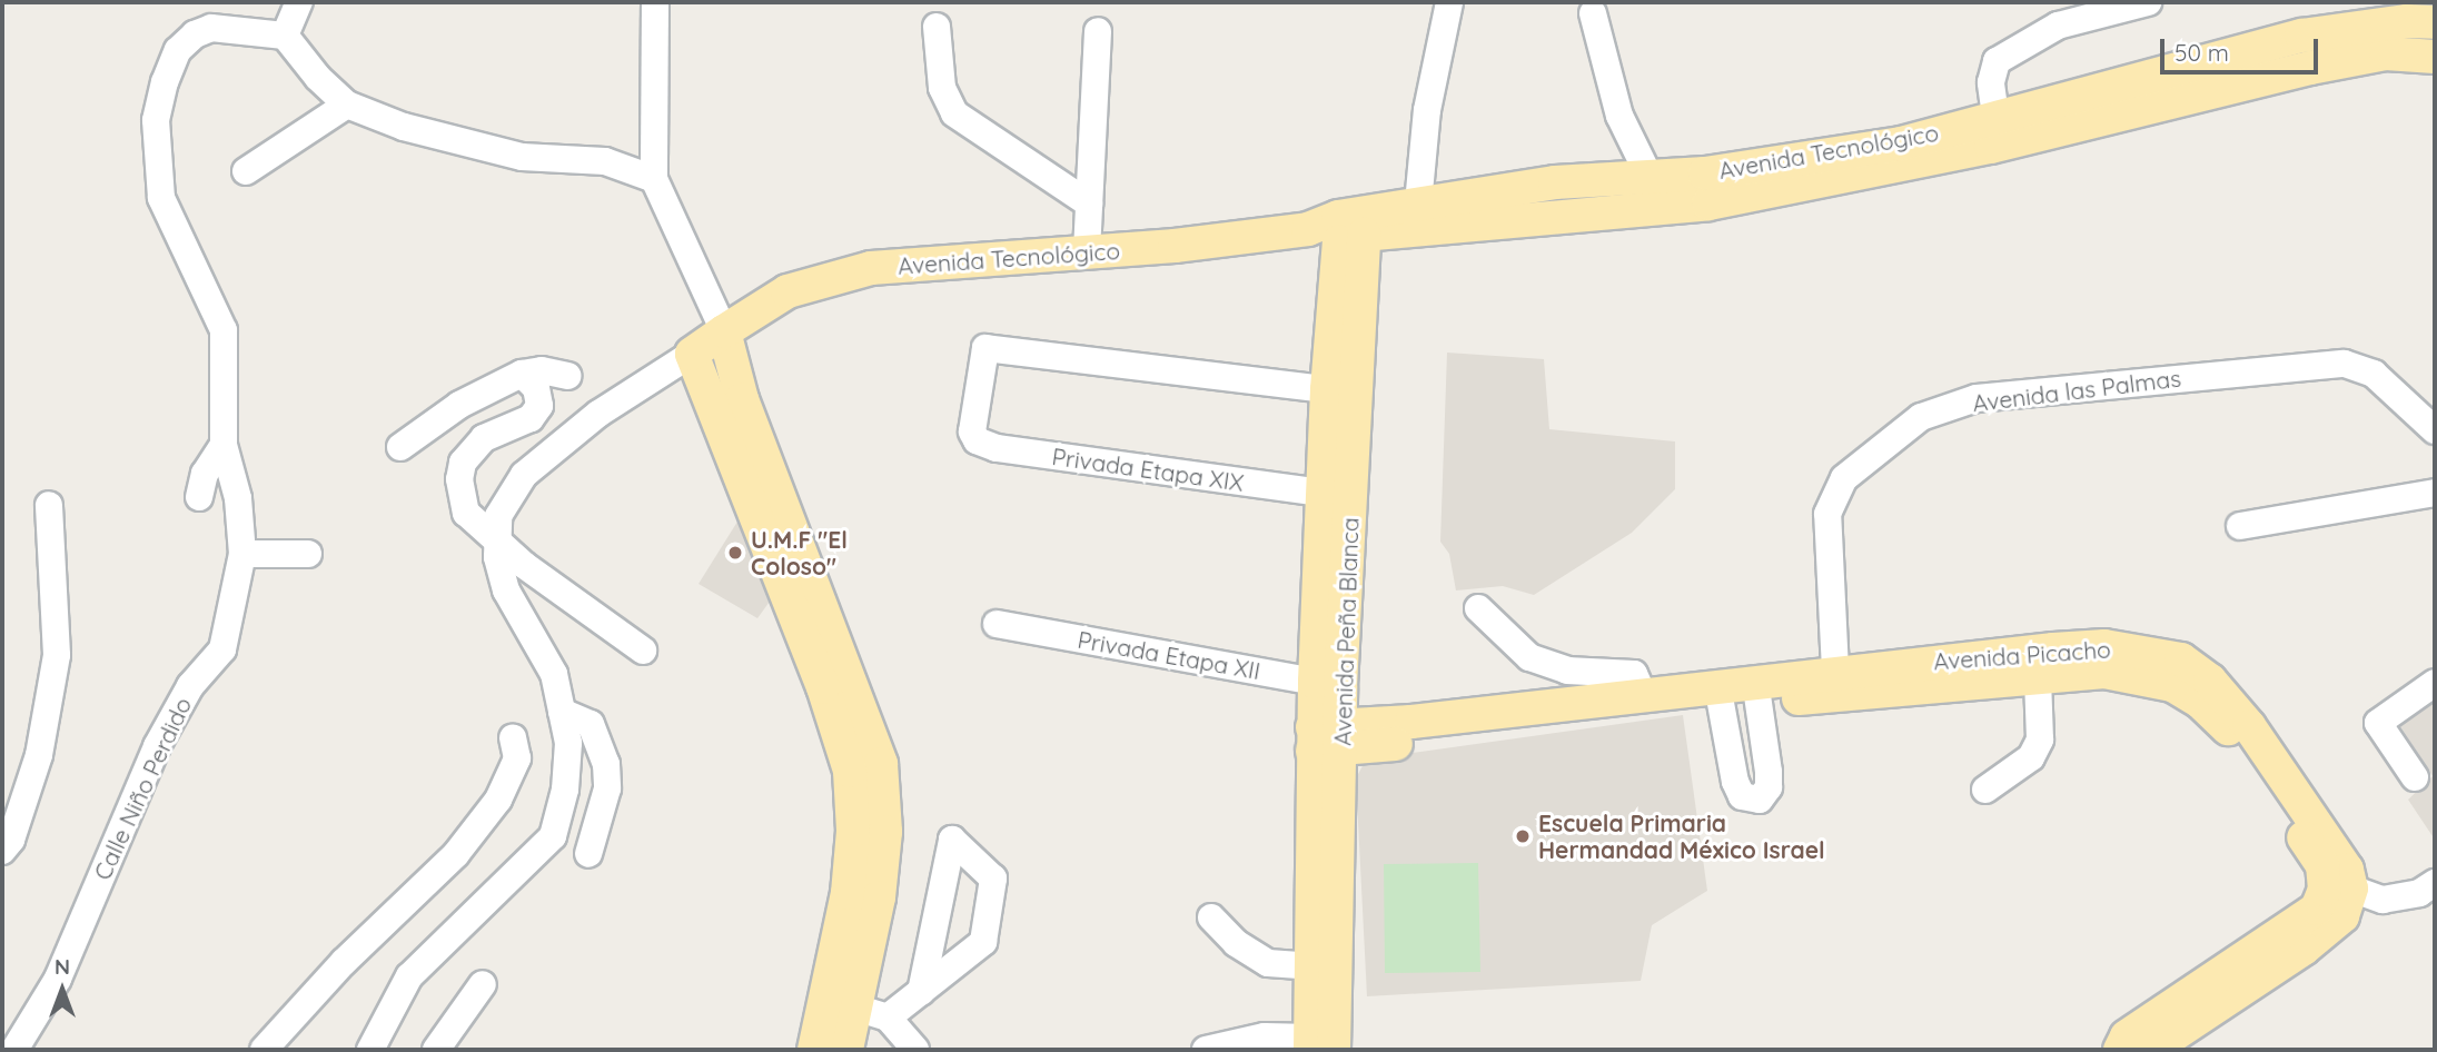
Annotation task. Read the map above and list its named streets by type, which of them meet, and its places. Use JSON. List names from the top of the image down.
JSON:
{
  "streets": {
    "main road": ["Avenida Tecnológico", "Avenida Peña Blanca", "Avenida Picacho"],
    "street": [
      "Avenida las Palmas",
      "Privada Etapa XIX",
      "Privada Etapa XII",
      "Calle Niño Perdido"
    ]
  },
  "crossings": [
    ["Avenida Tecnológico", "Avenida Peña Blanca"],
    ["Avenida las Palmas", "Avenida Picacho"],
    ["Privada Etapa XIX", "Avenida Peña Blanca"],
    ["Avenida Peña Blanca", "Privada Etapa XII"],
    ["Avenida Peña Blanca", "Avenida Picacho"]
  ],
  "places": ["U.M.F \"El Coloso\"", "Escuela Primaria Hermandad México Israel"],
  "scale_bar": "50 m",
  "north": "top"
}
